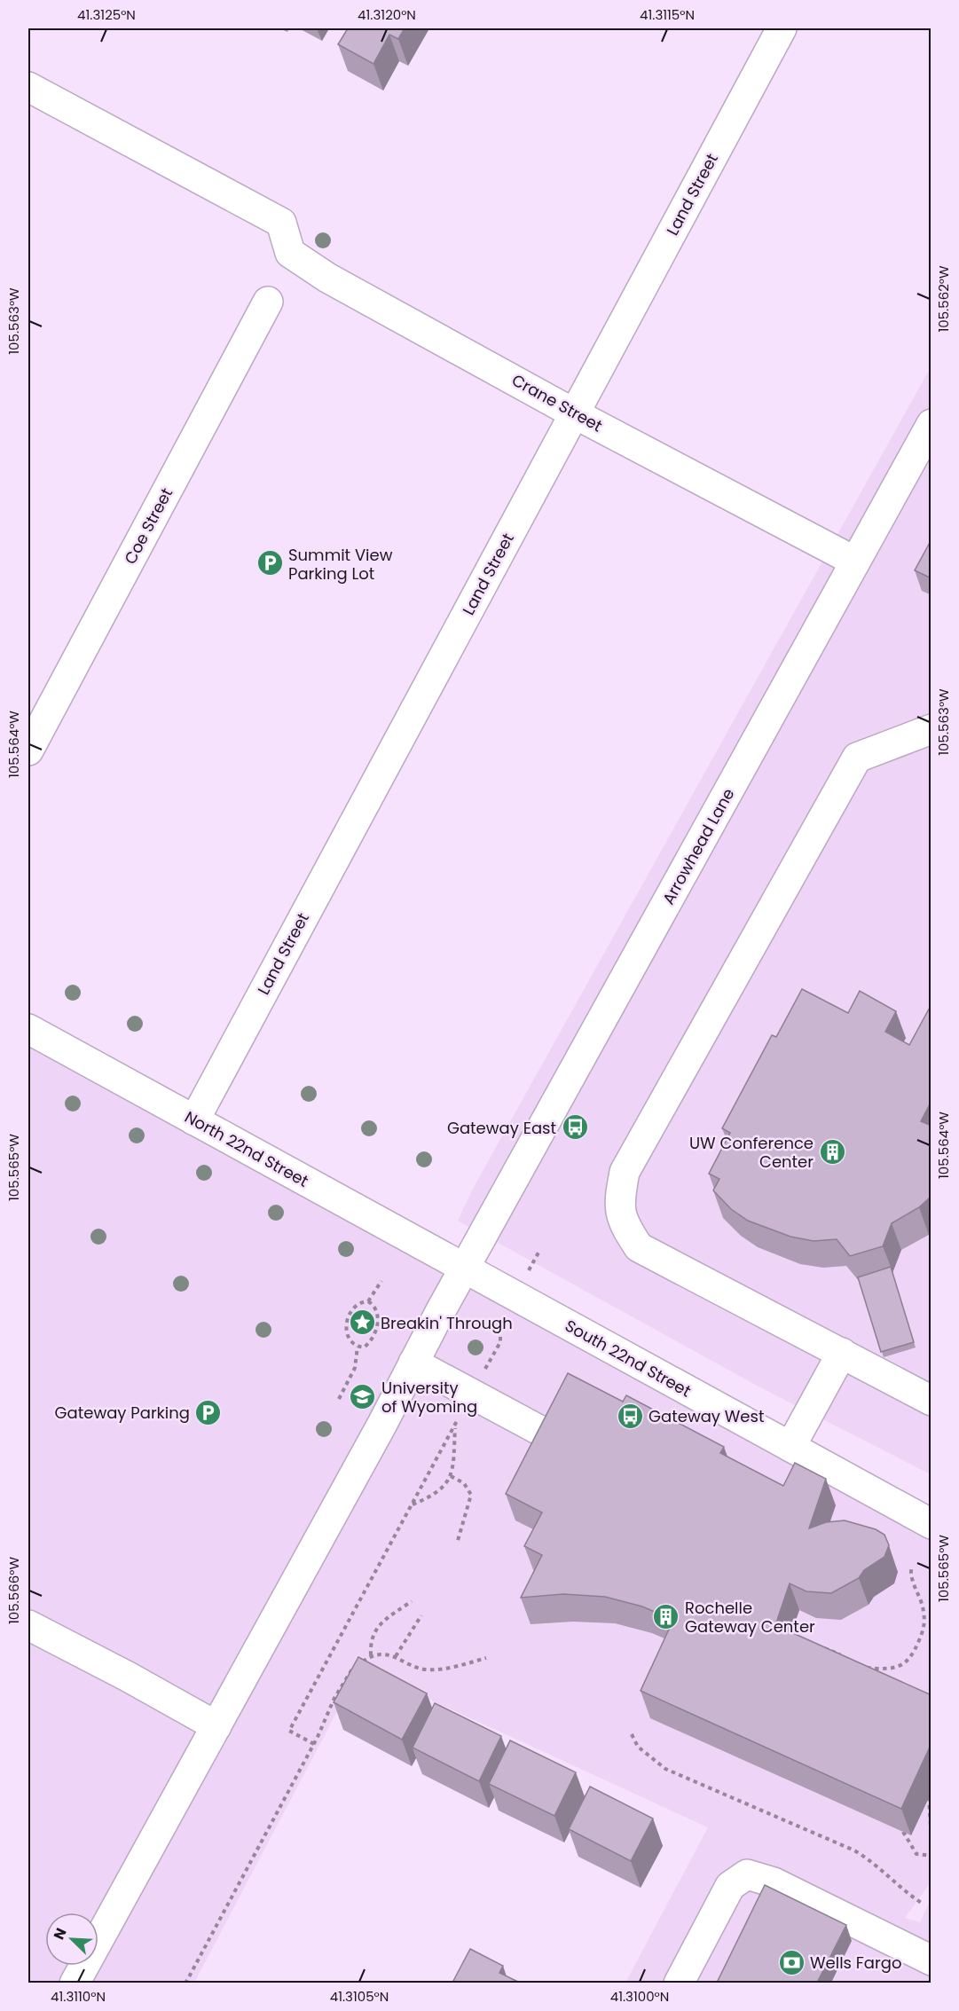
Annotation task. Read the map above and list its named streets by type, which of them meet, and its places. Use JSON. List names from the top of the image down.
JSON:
{
  "streets": {
    "street": [
      "Land Street",
      "Crane Street",
      "Coe Street",
      "Arrowhead Lane",
      "North 22nd Street",
      "South 22nd Street"
    ]
  },
  "crossings": [
    ["Land Street", "Crane Street"],
    ["Land Street", "North 22nd Street"],
    ["Crane Street", "Arrowhead Lane"],
    ["Arrowhead Lane", "North 22nd Street"],
    ["Arrowhead Lane", "South 22nd Street"],
    ["North 22nd Street", "South 22nd Street"]
  ],
  "places": {
    "parking": ["Summit View Parking Lot", "Gateway Parking"],
    "bus stop": ["Gateway East", "Gateway West"],
    "building": ["UW Conference Center", "Rochelle Gateway Center"],
    "place": ["Breakin' Through"],
    "school or university": ["University of Wyoming"],
    "bank": ["Wells Fargo"]
  },
  "north": "top left",
  "coordinates": [
    "41.3125°N",
    "41.3120°N",
    "41.3115°N",
    "105.562°W",
    "105.563°W",
    "105.564°W",
    "105.565°W",
    "105.566°W",
    "41.3110°N",
    "41.3105°N",
    "41.3100°N"
  ]
}
